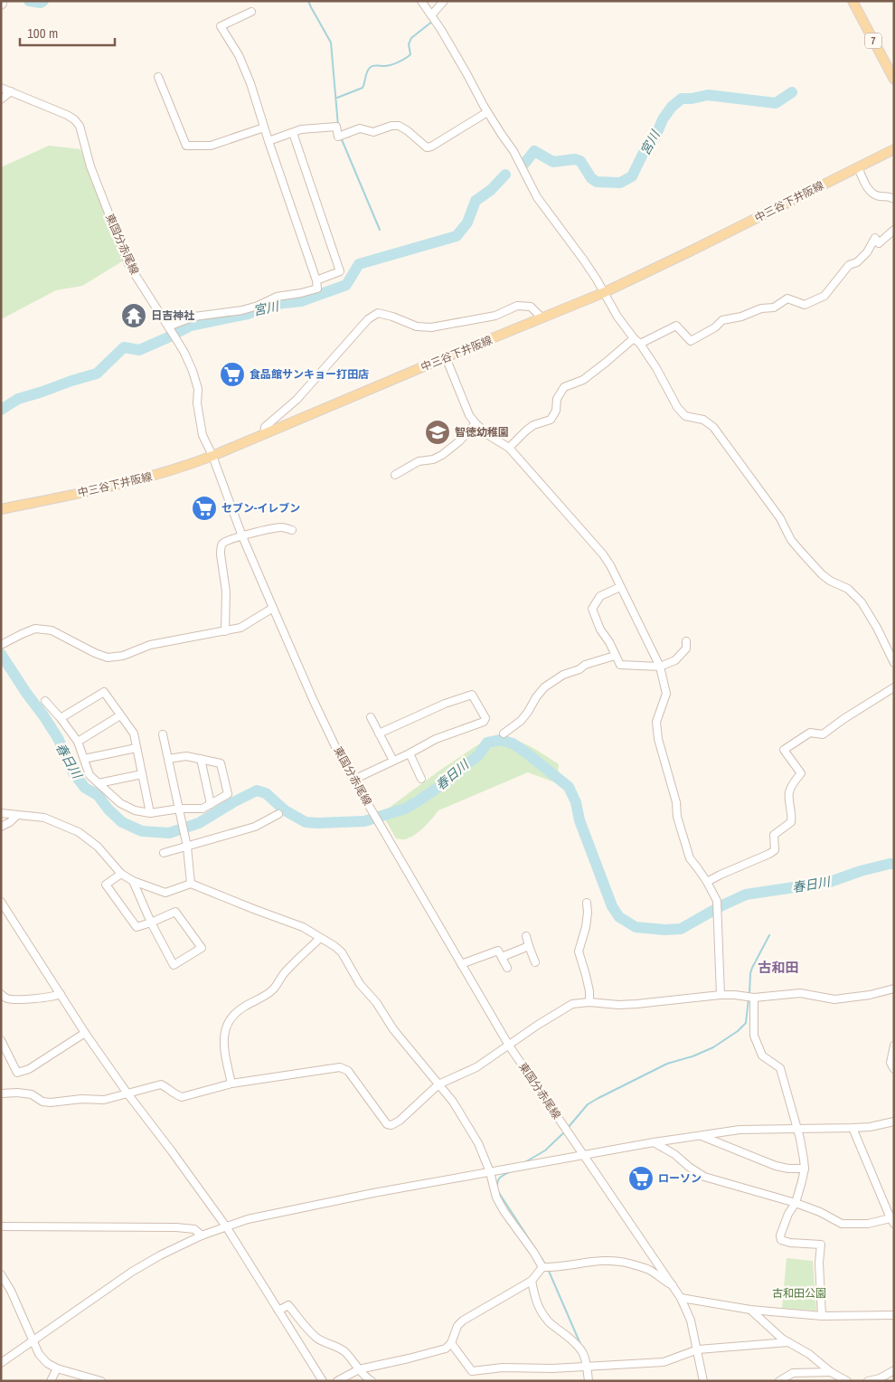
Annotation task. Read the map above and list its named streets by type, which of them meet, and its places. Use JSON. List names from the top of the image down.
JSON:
{
  "streets": {
    "main road": ["7", "中三谷下井阪線"],
    "street": ["東国分赤尾線"]
  },
  "crossings": [
    ["中三谷下井阪線", "東国分赤尾線"]
  ],
  "districts": ["古和田"],
  "water": ["宮川", "春日川"],
  "parks": ["古和田公園"],
  "places": {
    "temple": ["日吉神社"],
    "supermarket": ["食品館サンキョー打田店", "セブン-イレブン", "ローソン"],
    "school or university": ["智徳幼稚園"]
  },
  "scale_bar": "100 m"
}
